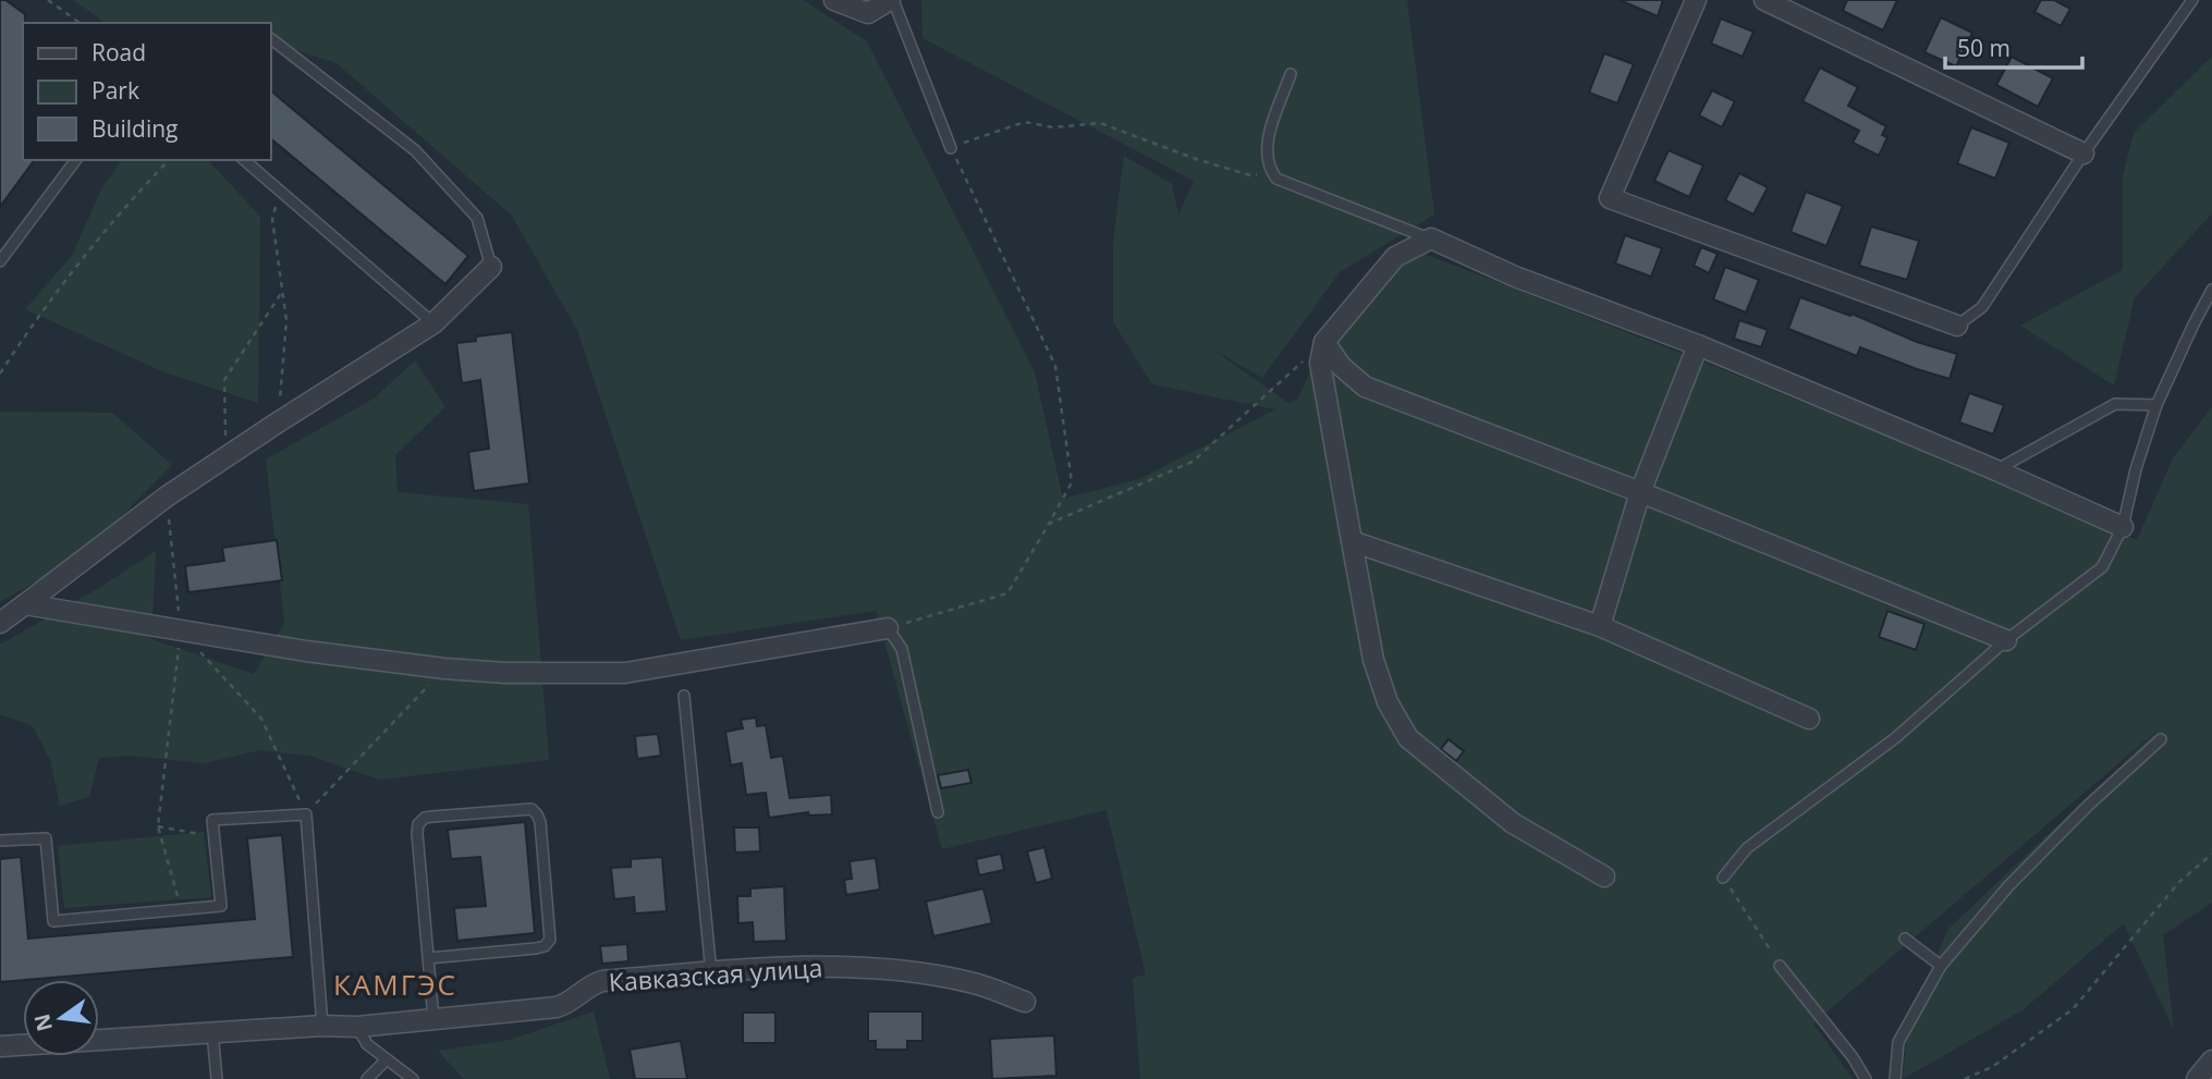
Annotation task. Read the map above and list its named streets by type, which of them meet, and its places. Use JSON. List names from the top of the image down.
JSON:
{
  "streets": {
    "street": ["Кавказская улица"]
  },
  "districts": ["КАМГЭС"],
  "legend": ["Road", "Park", "Building"],
  "scale_bar": "50 m",
  "north": "left"
}
